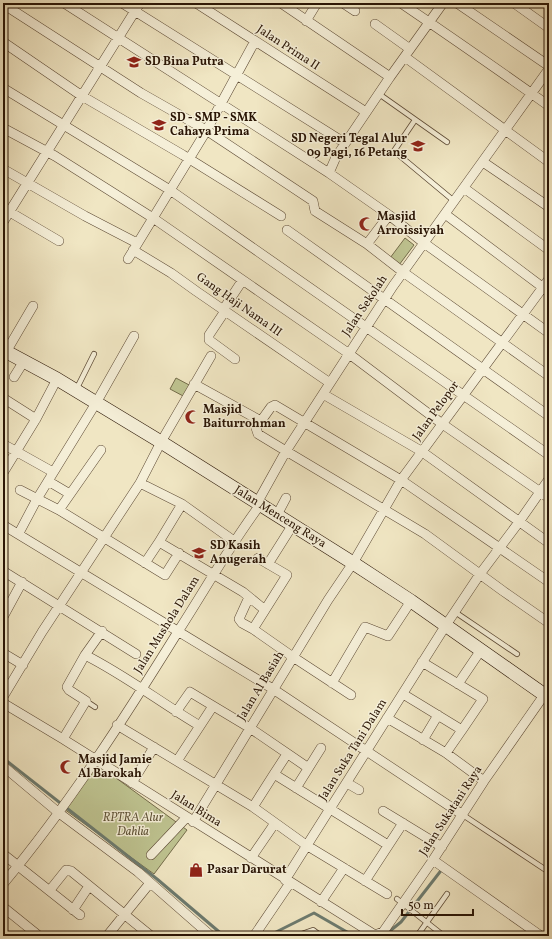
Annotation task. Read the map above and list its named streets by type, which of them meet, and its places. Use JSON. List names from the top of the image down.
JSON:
{
  "streets": {
    "street": [
      "Jalan Prima II",
      "Gang Haji Nama III",
      "Jalan Sekolah",
      "Jalan Pelopor",
      "Jalan Menceng Raya",
      "Jalan Mushola Dalam",
      "Jalan Al Basiah",
      "Jalan Suka Tani Dalam",
      "Jalan Bima",
      "Jalan Sukatani Raya"
    ]
  },
  "crossings": [
    ["Gang Haji Nama III", "Jalan Sekolah"],
    ["Jalan Sekolah", "Jalan Menceng Raya"],
    ["Jalan Sekolah", "Jalan Mushola Dalam"],
    ["Jalan Pelopor", "Jalan Menceng Raya"],
    ["Jalan Pelopor", "Jalan Al Basiah"],
    ["Jalan Menceng Raya", "Jalan Mushola Dalam"],
    ["Jalan Menceng Raya", "Jalan Al Basiah"],
    ["Jalan Menceng Raya", "Jalan Suka Tani Dalam"],
    ["Jalan Menceng Raya", "Jalan Sukatani Raya"],
    ["Jalan Mushola Dalam", "Jalan Bima"],
    ["Jalan Al Basiah", "Jalan Bima"],
    ["Jalan Suka Tani Dalam", "Jalan Bima"],
    ["Jalan Bima", "Jalan Sukatani Raya"]
  ],
  "parks": ["RPTRA Alur Dahlia"],
  "places": {
    "school or university": [
      "SD Bina Putra",
      "SD - SMP - SMK Cahaya Prima",
      "SD Negeri Tegal Alur 09 Pagi, 16 Petang",
      "SD Kasih Anugerah"
    ],
    "mosque": ["Masjid Arroissiyah", "Masjid Baiturrohman", "Masjid Jamie Al Barokah"],
    "shop": ["Pasar Darurat"]
  },
  "scale_bar": "50 m"
}
